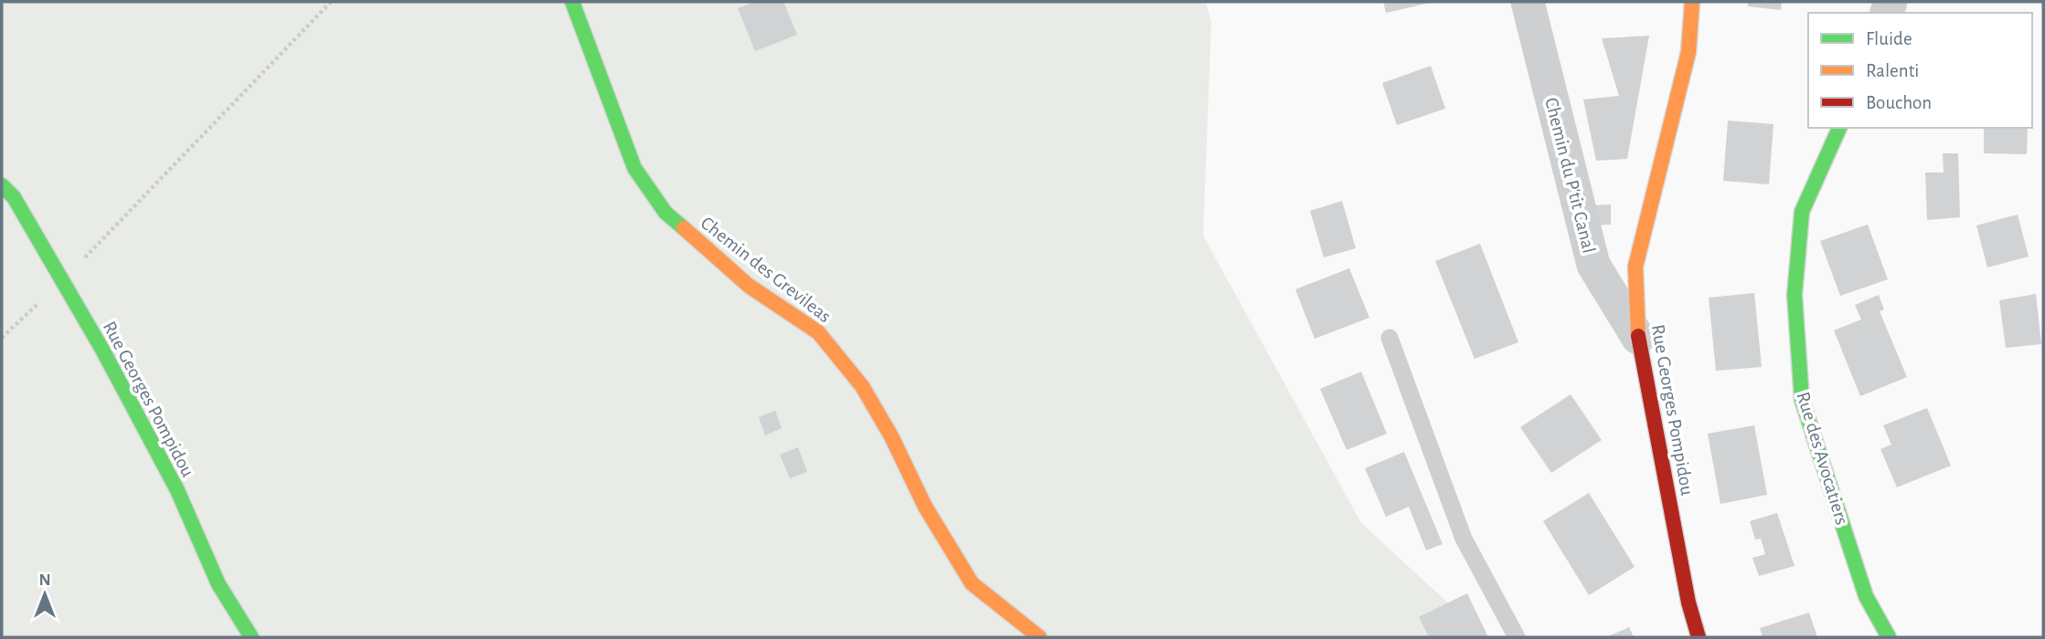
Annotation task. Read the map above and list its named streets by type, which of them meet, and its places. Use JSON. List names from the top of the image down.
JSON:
{
  "streets": {
    "street": [
      "Chemin du P'tit Canal",
      "Chemin des Grevileas",
      "Rue Georges Pompidou",
      "Rue des Avocatiers"
    ]
  },
  "crossings": [
    ["Chemin du P'tit Canal", "Rue Georges Pompidou"]
  ],
  "legend": ["Fluide", "Ralenti", "Bouchon"],
  "north": "top"
}
